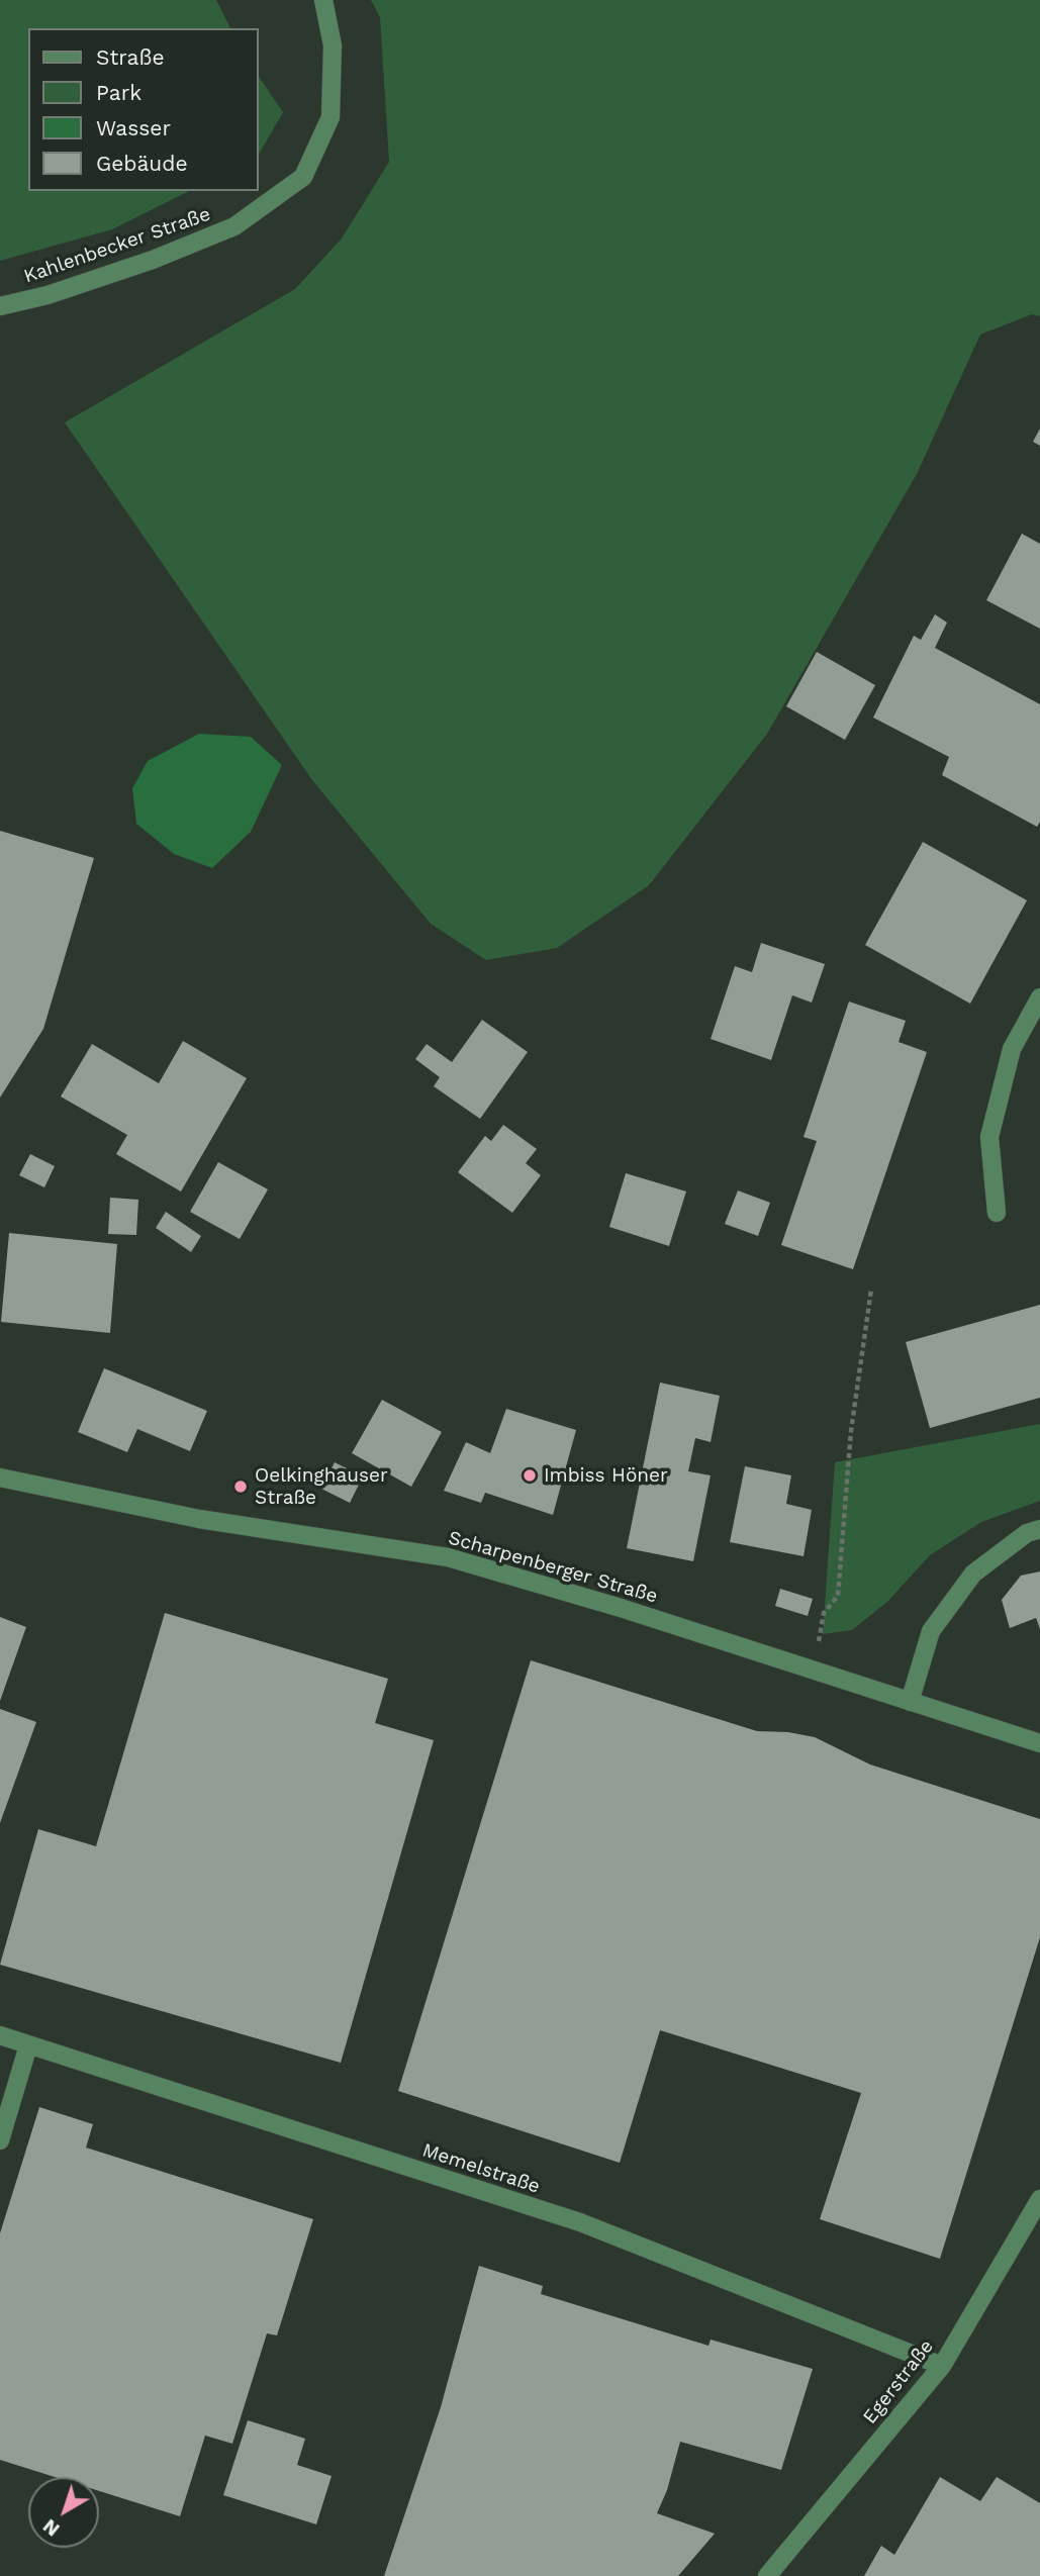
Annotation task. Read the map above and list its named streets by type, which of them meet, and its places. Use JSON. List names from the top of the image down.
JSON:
{
  "streets": {
    "street": [
      "Kahlenbecker Straße",
      "Scharpenberger Straße",
      "Memelstraße",
      "Egerstraße"
    ]
  },
  "crossings": [
    ["Memelstraße", "Egerstraße"]
  ],
  "places": ["Imbiss Höner", "Oelkinghauser Straße"],
  "legend": [
    "Straße",
    "Park",
    "Wasser",
    "Gebäude"
  ],
  "north": "bottom left"
}
